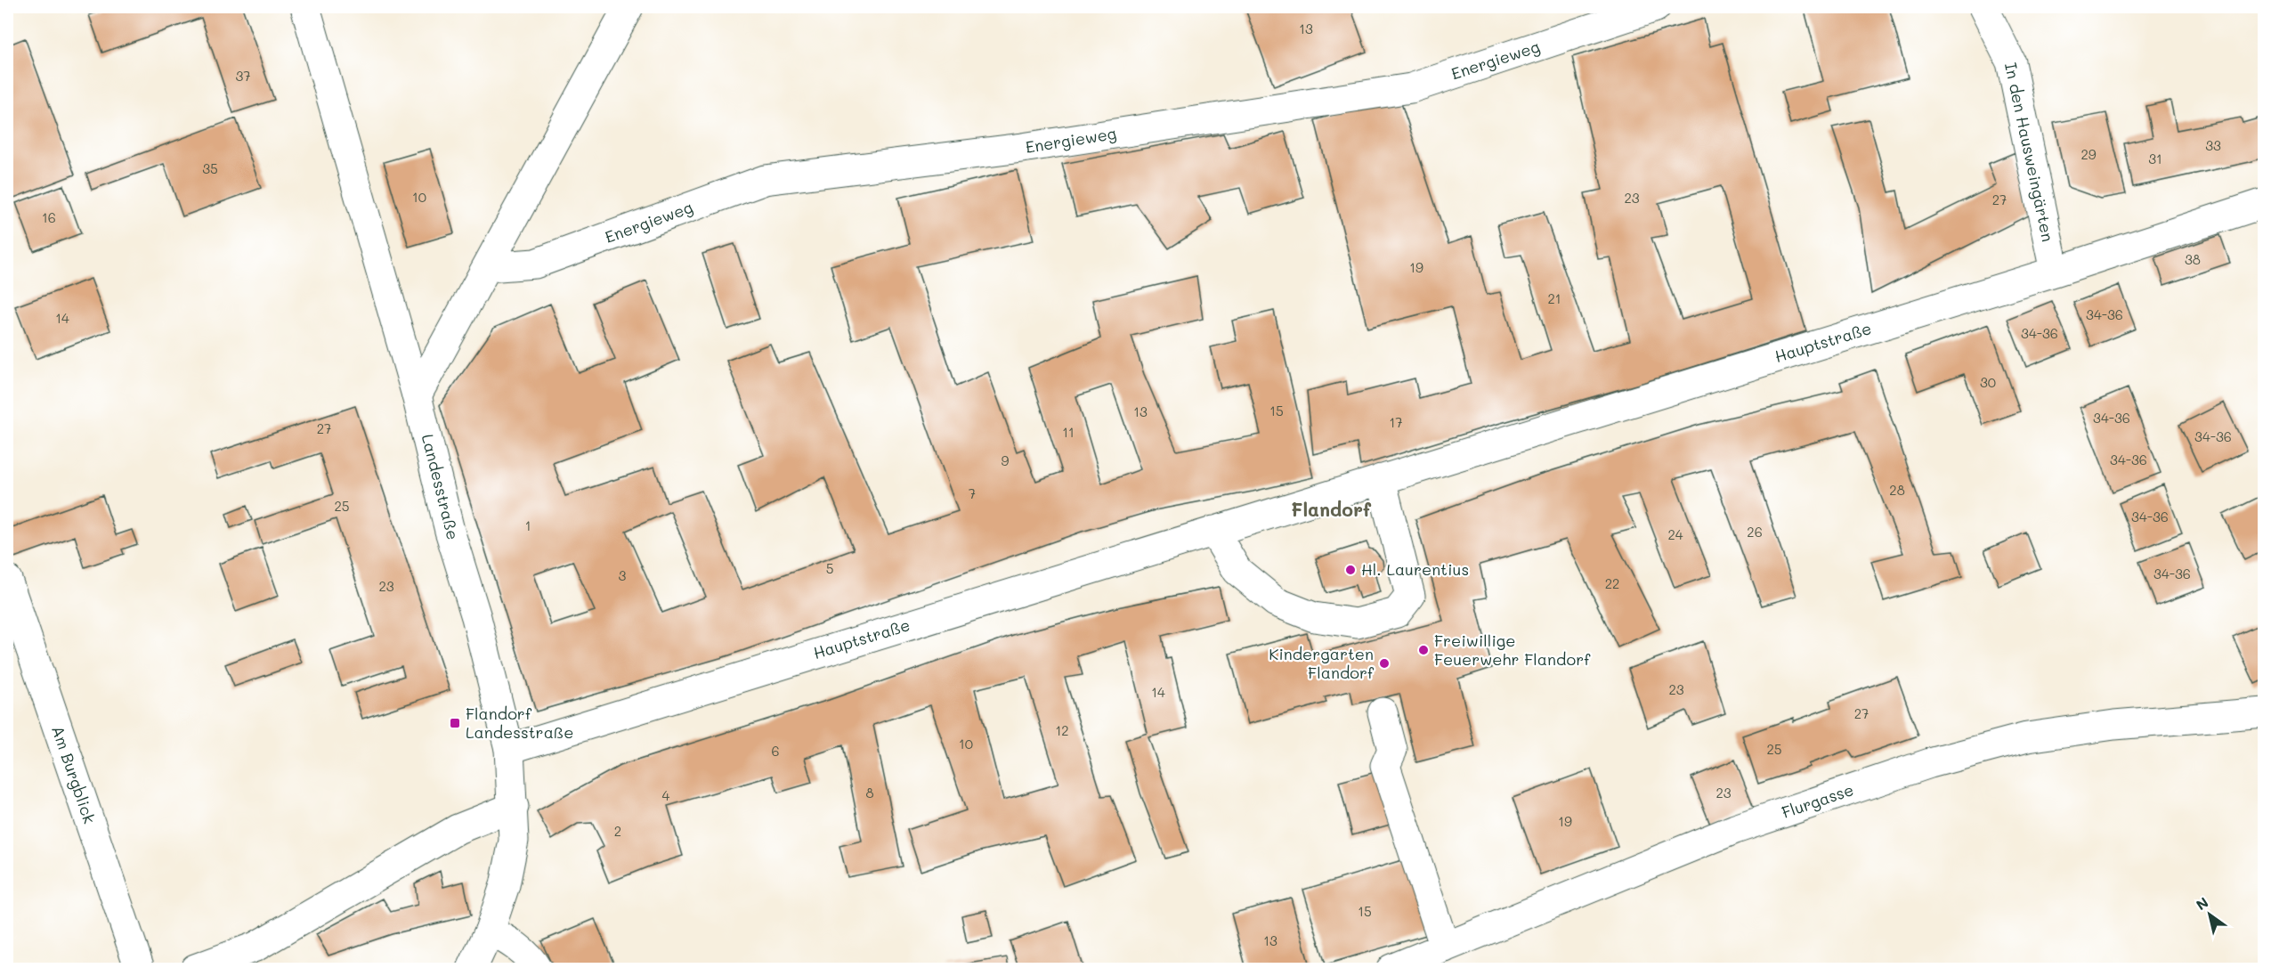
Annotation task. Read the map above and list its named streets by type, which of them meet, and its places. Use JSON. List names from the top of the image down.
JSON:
{
  "streets": {
    "street": [
      "Energieweg",
      "In den Hausweingärten",
      "Hauptstraße",
      "Landesstraße",
      "Am Burgblick",
      "Flurgasse"
    ]
  },
  "crossings": [
    ["In den Hausweingärten", "Hauptstraße"],
    ["Hauptstraße", "Landesstraße"]
  ],
  "districts": ["Flandorf"],
  "places": {
    "other": ["Hl. Laurentius", "Freiwillige Feuerwehr Flandorf", "Kindergarten Flandorf"],
    "transit": ["Flandorf Landesstraße"]
  },
  "house_numbers": [
    "13",
    "37",
    "33",
    "29",
    "31",
    "35",
    "10",
    "23",
    "27",
    "16",
    "38",
    "19",
    "21",
    "34-36",
    "14",
    "34-36",
    "30",
    "15",
    "13",
    "34-36",
    "17",
    "27",
    "11",
    "34-36",
    "34-36",
    "9",
    "28",
    "7",
    "25",
    "34-36",
    "1",
    "26",
    "24",
    "5",
    "34-36",
    "3",
    "22",
    "23",
    "23",
    "14",
    "27",
    "12",
    "10",
    "25",
    "6",
    "8",
    "23",
    "4",
    "19",
    "2",
    "15",
    "13"
  ],
  "north": "top left"
}
